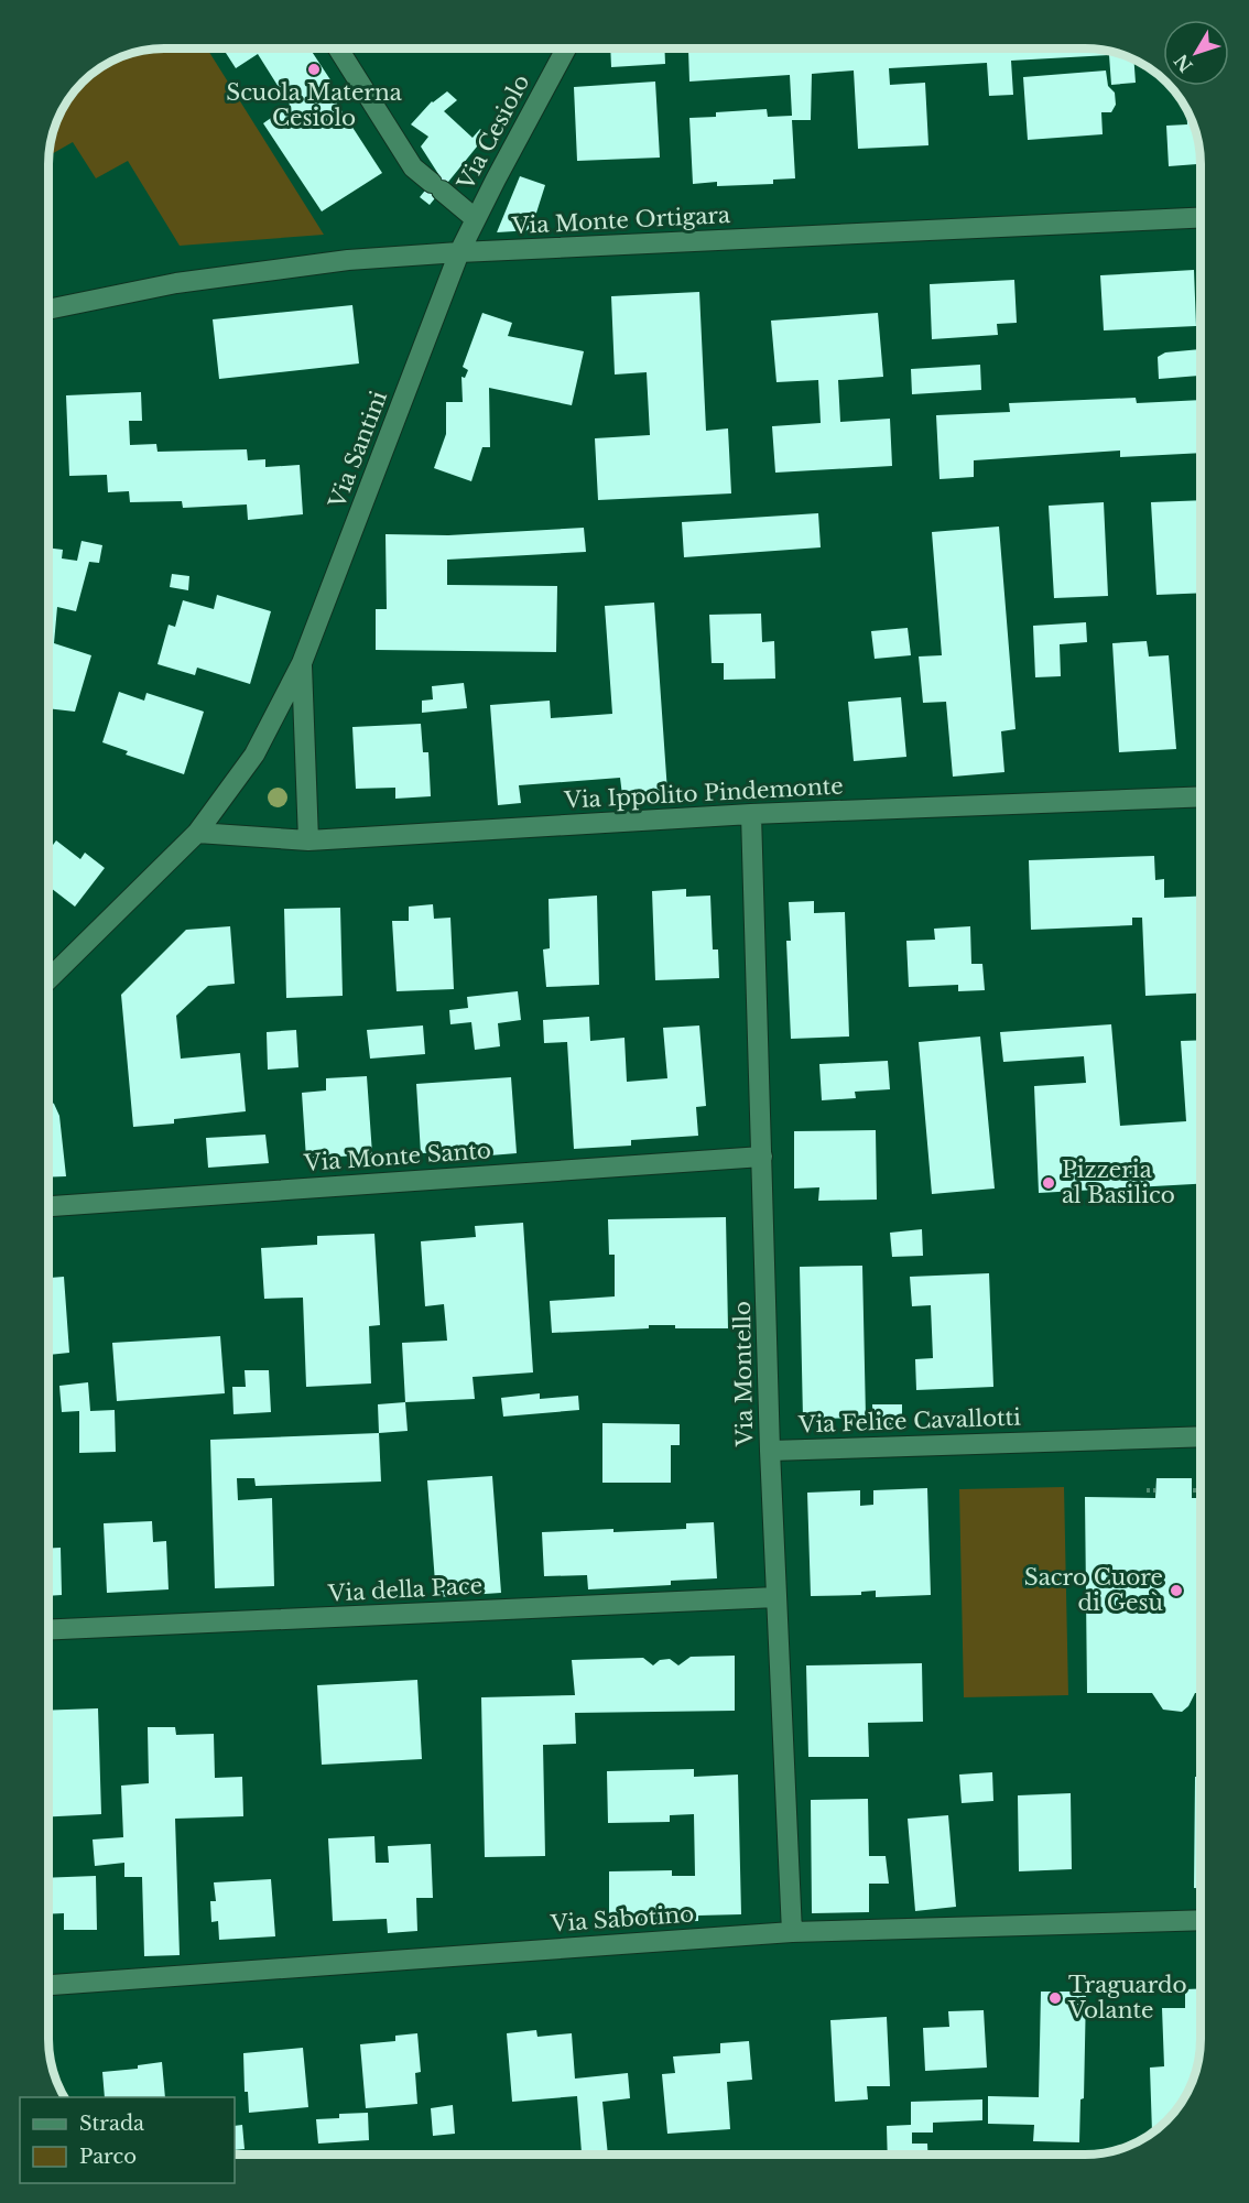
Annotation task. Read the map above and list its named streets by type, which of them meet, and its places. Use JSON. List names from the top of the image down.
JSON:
{
  "streets": {
    "street": [
      "Via Cesiolo",
      "Via Monte Ortigara",
      "Via Santini",
      "Via Ippolito Pindemonte",
      "Via Monte Santo",
      "Via Montello",
      "Via Felice Cavallotti",
      "Via della Pace",
      "Via Sabotino"
    ]
  },
  "crossings": [
    ["Via Cesiolo", "Via Monte Ortigara"],
    ["Via Cesiolo", "Via Santini"],
    ["Via Monte Ortigara", "Via Santini"],
    ["Via Santini", "Via Ippolito Pindemonte"],
    ["Via Ippolito Pindemonte", "Via Montello"],
    ["Via Monte Santo", "Via Montello"],
    ["Via Montello", "Via Felice Cavallotti"],
    ["Via Montello", "Via della Pace"],
    ["Via Montello", "Via Sabotino"]
  ],
  "places": [
    "Scuola Materna Cesiolo",
    "Pizzeria al Basilico",
    "Sacro Cuore di Gesù",
    "Traguardo Volante"
  ],
  "legend": ["Strada", "Parco"],
  "north": "bottom left"
}
